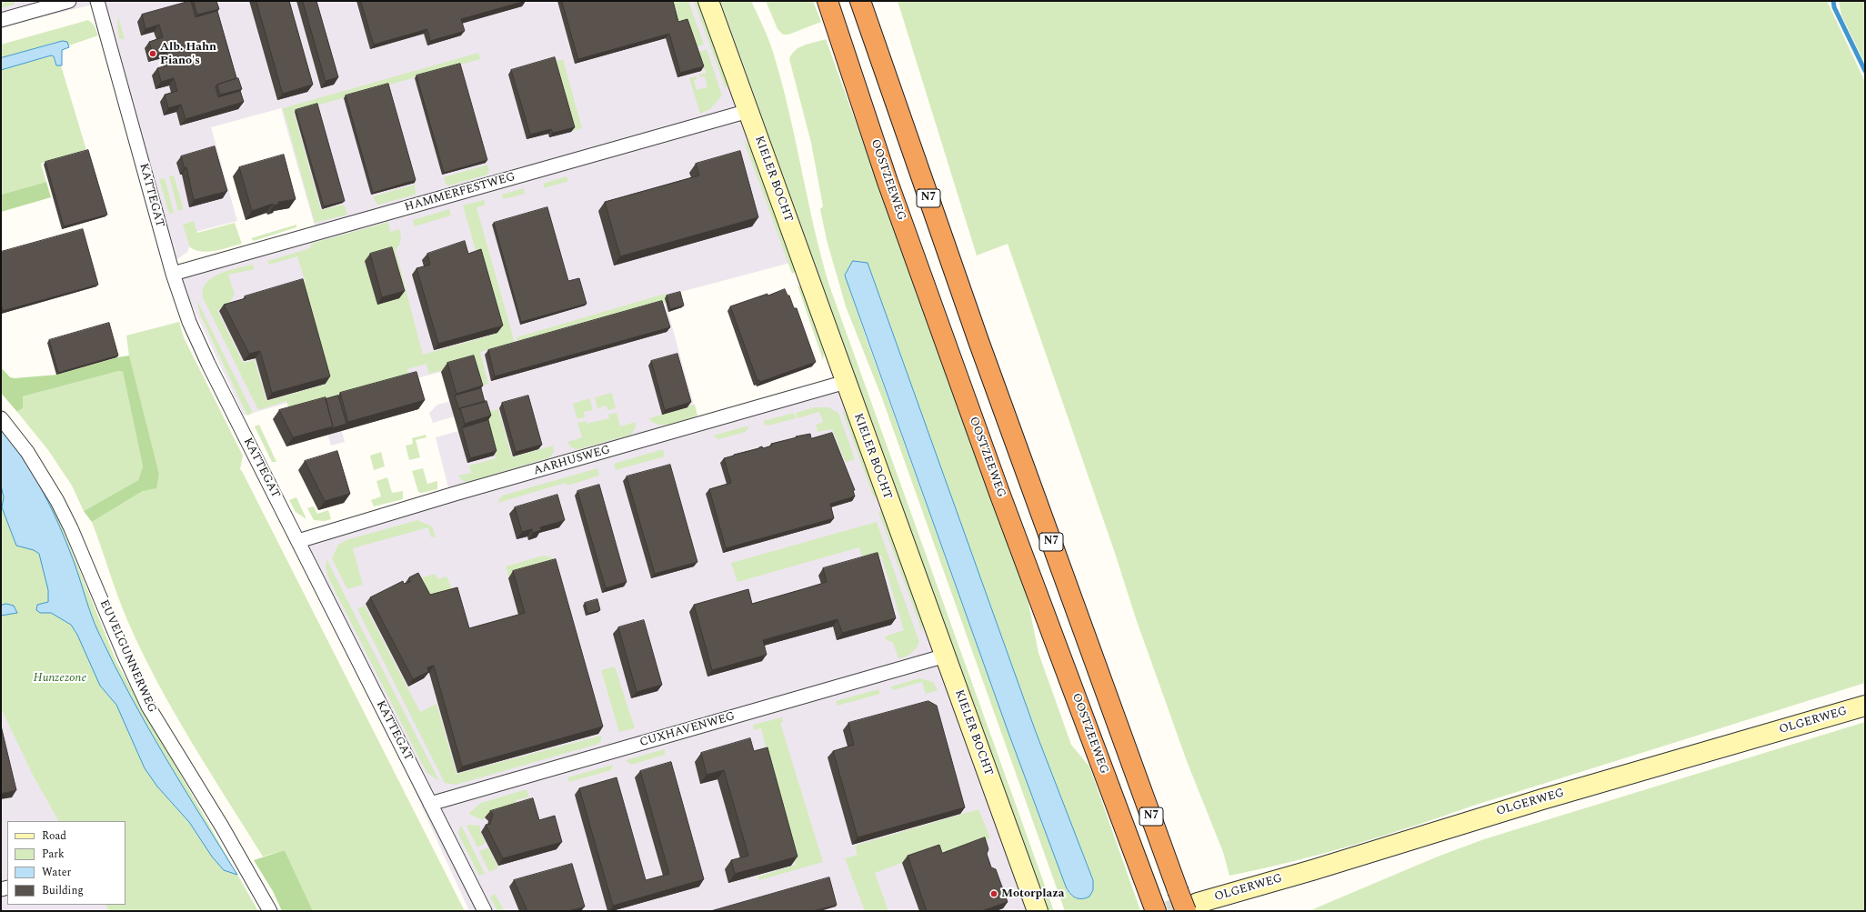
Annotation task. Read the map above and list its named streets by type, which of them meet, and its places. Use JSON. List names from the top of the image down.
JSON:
{
  "streets": {
    "highway": ["OOSTZEEWEG", "N7"],
    "street": [
      "KIELER BOCHT",
      "HAMMERFESTWEG",
      "KATTEGAT",
      "AARHUSWEG",
      "EUVELGUNNERWEG",
      "OLGERWEG",
      "CUXHAVENWEG"
    ]
  },
  "crossings": [
    ["KIELER BOCHT", "HAMMERFESTWEG"],
    ["KIELER BOCHT", "AARHUSWEG"],
    ["KIELER BOCHT", "CUXHAVENWEG"],
    ["HAMMERFESTWEG", "KATTEGAT"],
    ["KATTEGAT", "AARHUSWEG"],
    ["KATTEGAT", "CUXHAVENWEG"],
    ["N7", "OLGERWEG"]
  ],
  "parks": ["Hunzezone"],
  "places": ["Alb. Hahn Piano's", "Motorplaza"],
  "legend": [
    "Road",
    "Park",
    "Water",
    "Building"
  ]
}
